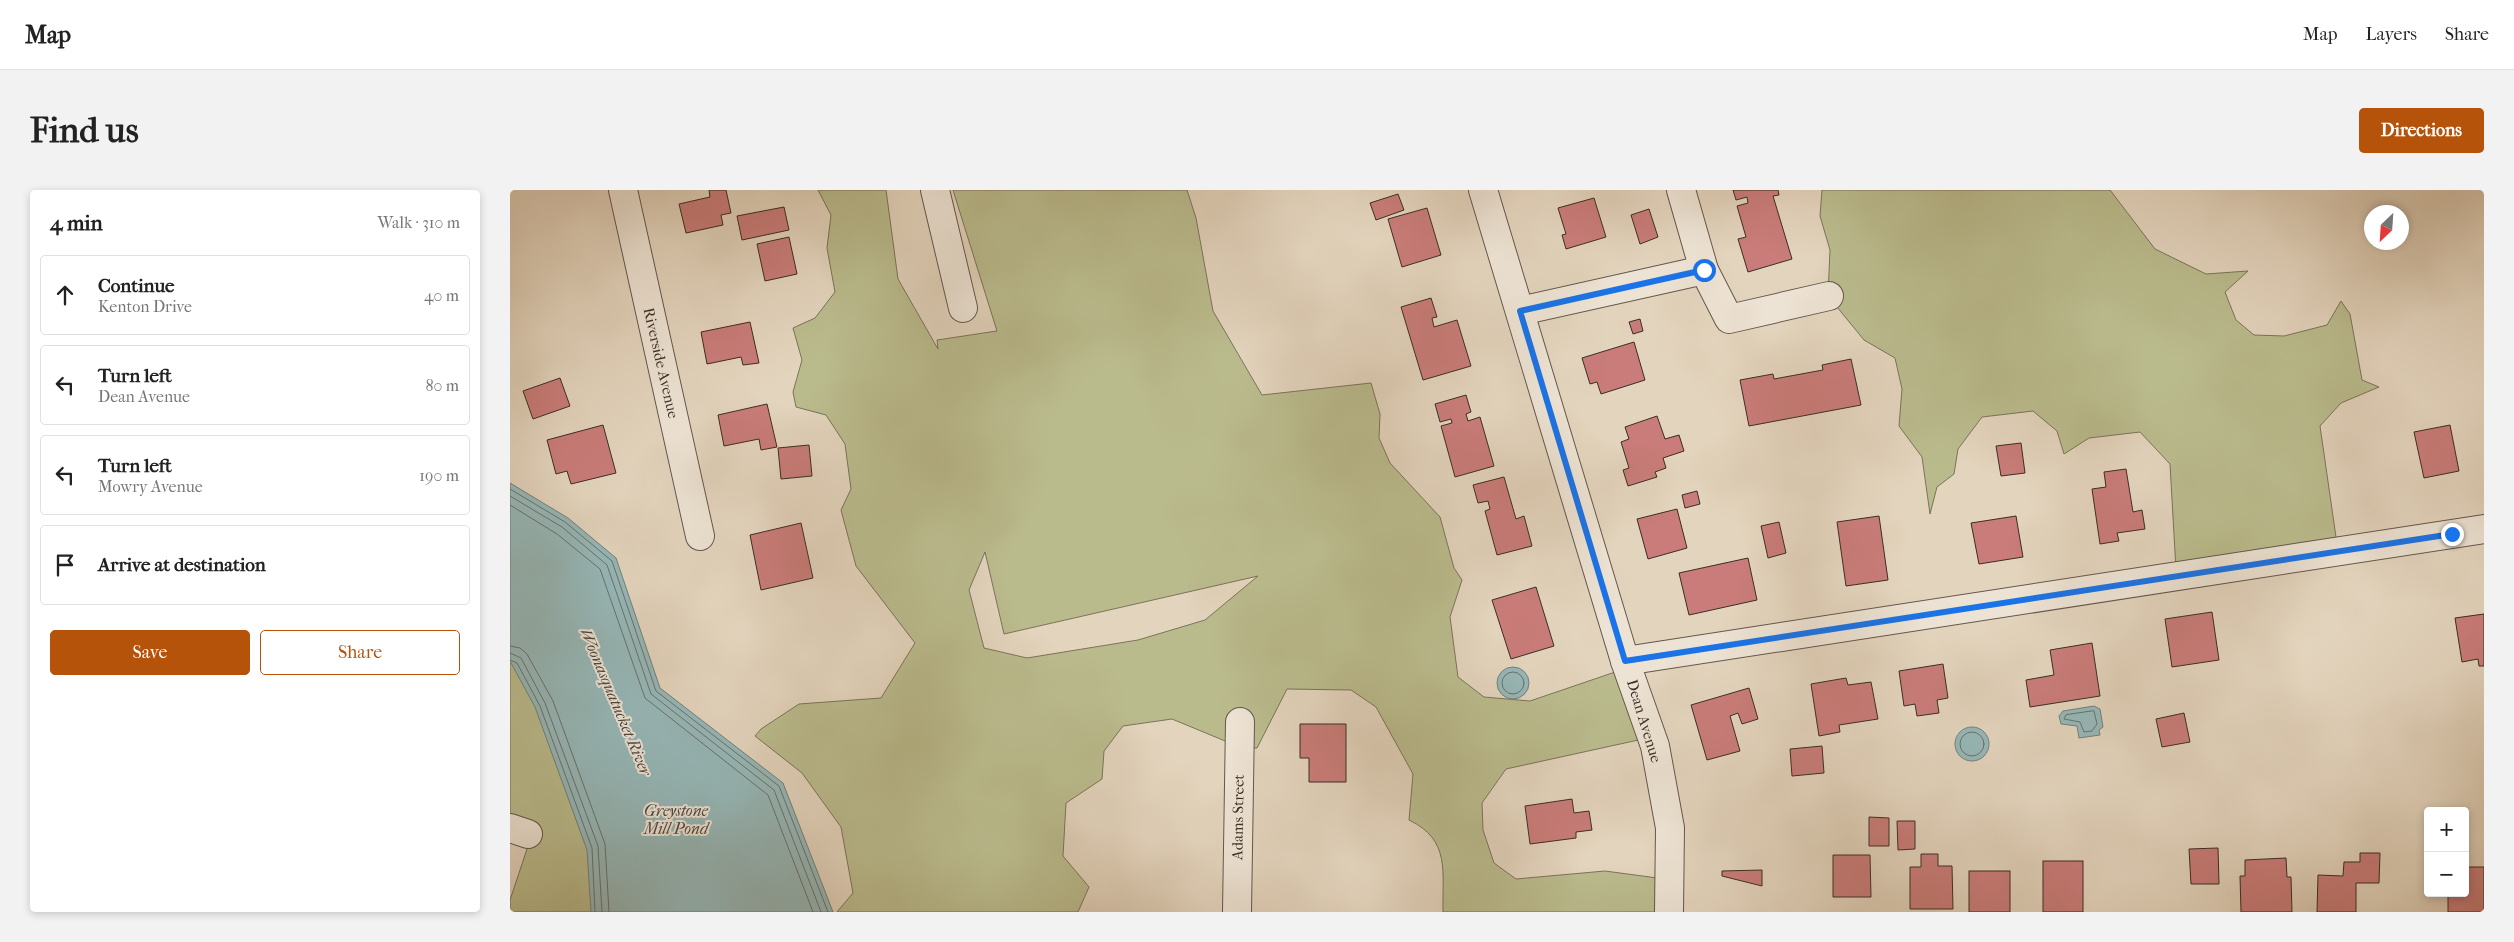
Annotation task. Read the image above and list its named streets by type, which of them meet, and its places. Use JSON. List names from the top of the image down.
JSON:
{
  "streets": {
    "street": ["Riverside Avenue", "Dean Avenue", "Adams Street"]
  },
  "water": ["Woonasquatucket River", "Greystone Mill Pond"],
  "north": "bottom left",
  "page": {
    "header": "Map",
    "nav": ["Map", "Layers", "Share"],
    "buttons": [
      "Directions",
      ["Save", "Share"]
    ],
    "title": "Find us",
    "heading": ["4 min", "Walk · 310 m"],
    "list": [
      ["Continue", "Kenton Drive", "40 m"],
      ["Turn left", "Dean Avenue", "80 m"],
      ["Turn left", "Mowry Avenue", "190 m"],
      "Arrive at destination"
    ],
    "map_buttons": ["+", "−"]
  }
}
